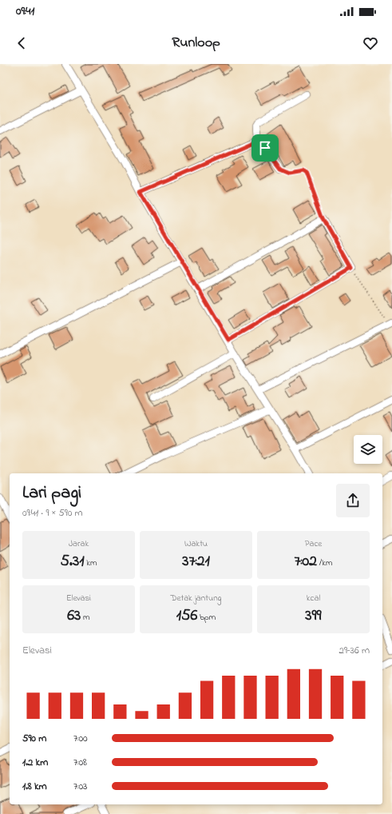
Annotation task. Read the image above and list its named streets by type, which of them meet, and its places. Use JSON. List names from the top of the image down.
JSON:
{
  "page": {
    "status": "09:41",
    "header": "Runloop",
    "heading": ["Lari pagi", "09:41 · 9 × 590 m"],
    "stats": [
      ["Jarak", "5.31 km"],
      ["Waktu", "37:21"],
      ["Pace", "7:02 /km"],
      ["Elevasi", "63 m"],
      ["Detak jantung", "156 bpm"],
      ["kcal", "399"]
    ],
    "chart": ["Elevasi", "29–36 m"],
    "list": [
      {
        "name": "590 m",
        "note": "7:00"
      },
      {
        "name": "1.2 km",
        "note": "7:08"
      },
      {
        "name": "1.8 km",
        "note": "7:03"
      }
    ]
  }
}
